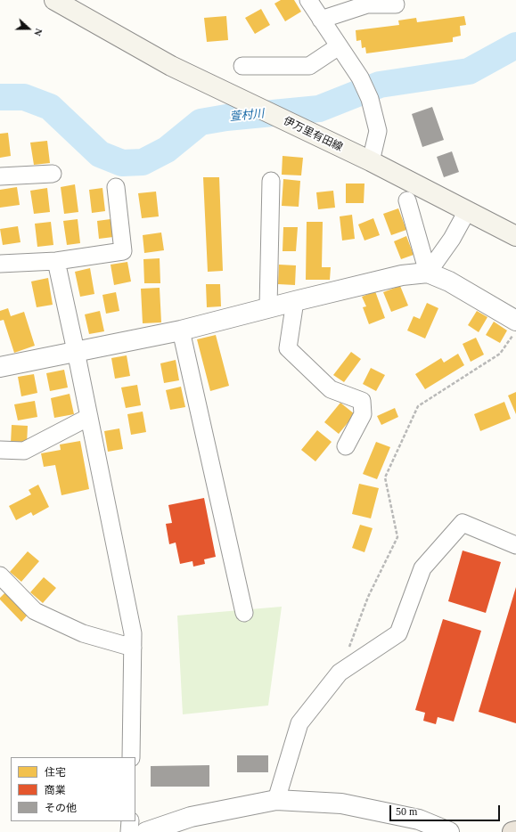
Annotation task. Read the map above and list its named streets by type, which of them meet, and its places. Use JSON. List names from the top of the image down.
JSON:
{
  "streets": {
    "main road": ["伊万里有田線"]
  },
  "water": ["萱村川"],
  "legend": ["住宅", "商業", "その他"],
  "scale_bar": "50 m",
  "north": "right"
}
